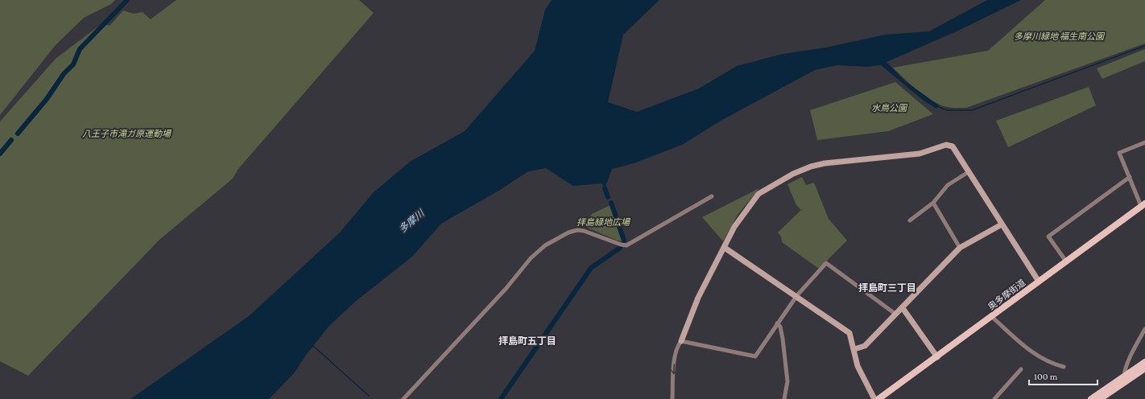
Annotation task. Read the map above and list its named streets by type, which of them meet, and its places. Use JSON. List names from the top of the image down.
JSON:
{
  "streets": {
    "main road": ["奥多摩街道"]
  },
  "districts": ["拝島町三丁目", "拝島町五丁目"],
  "water": ["多摩川"],
  "parks": [
    "多摩川緑地 福生南公園",
    "水鳥公園",
    "八王子市滝ガ原運動場",
    "拝島緑地広場"
  ],
  "scale_bar": "100 m"
}
